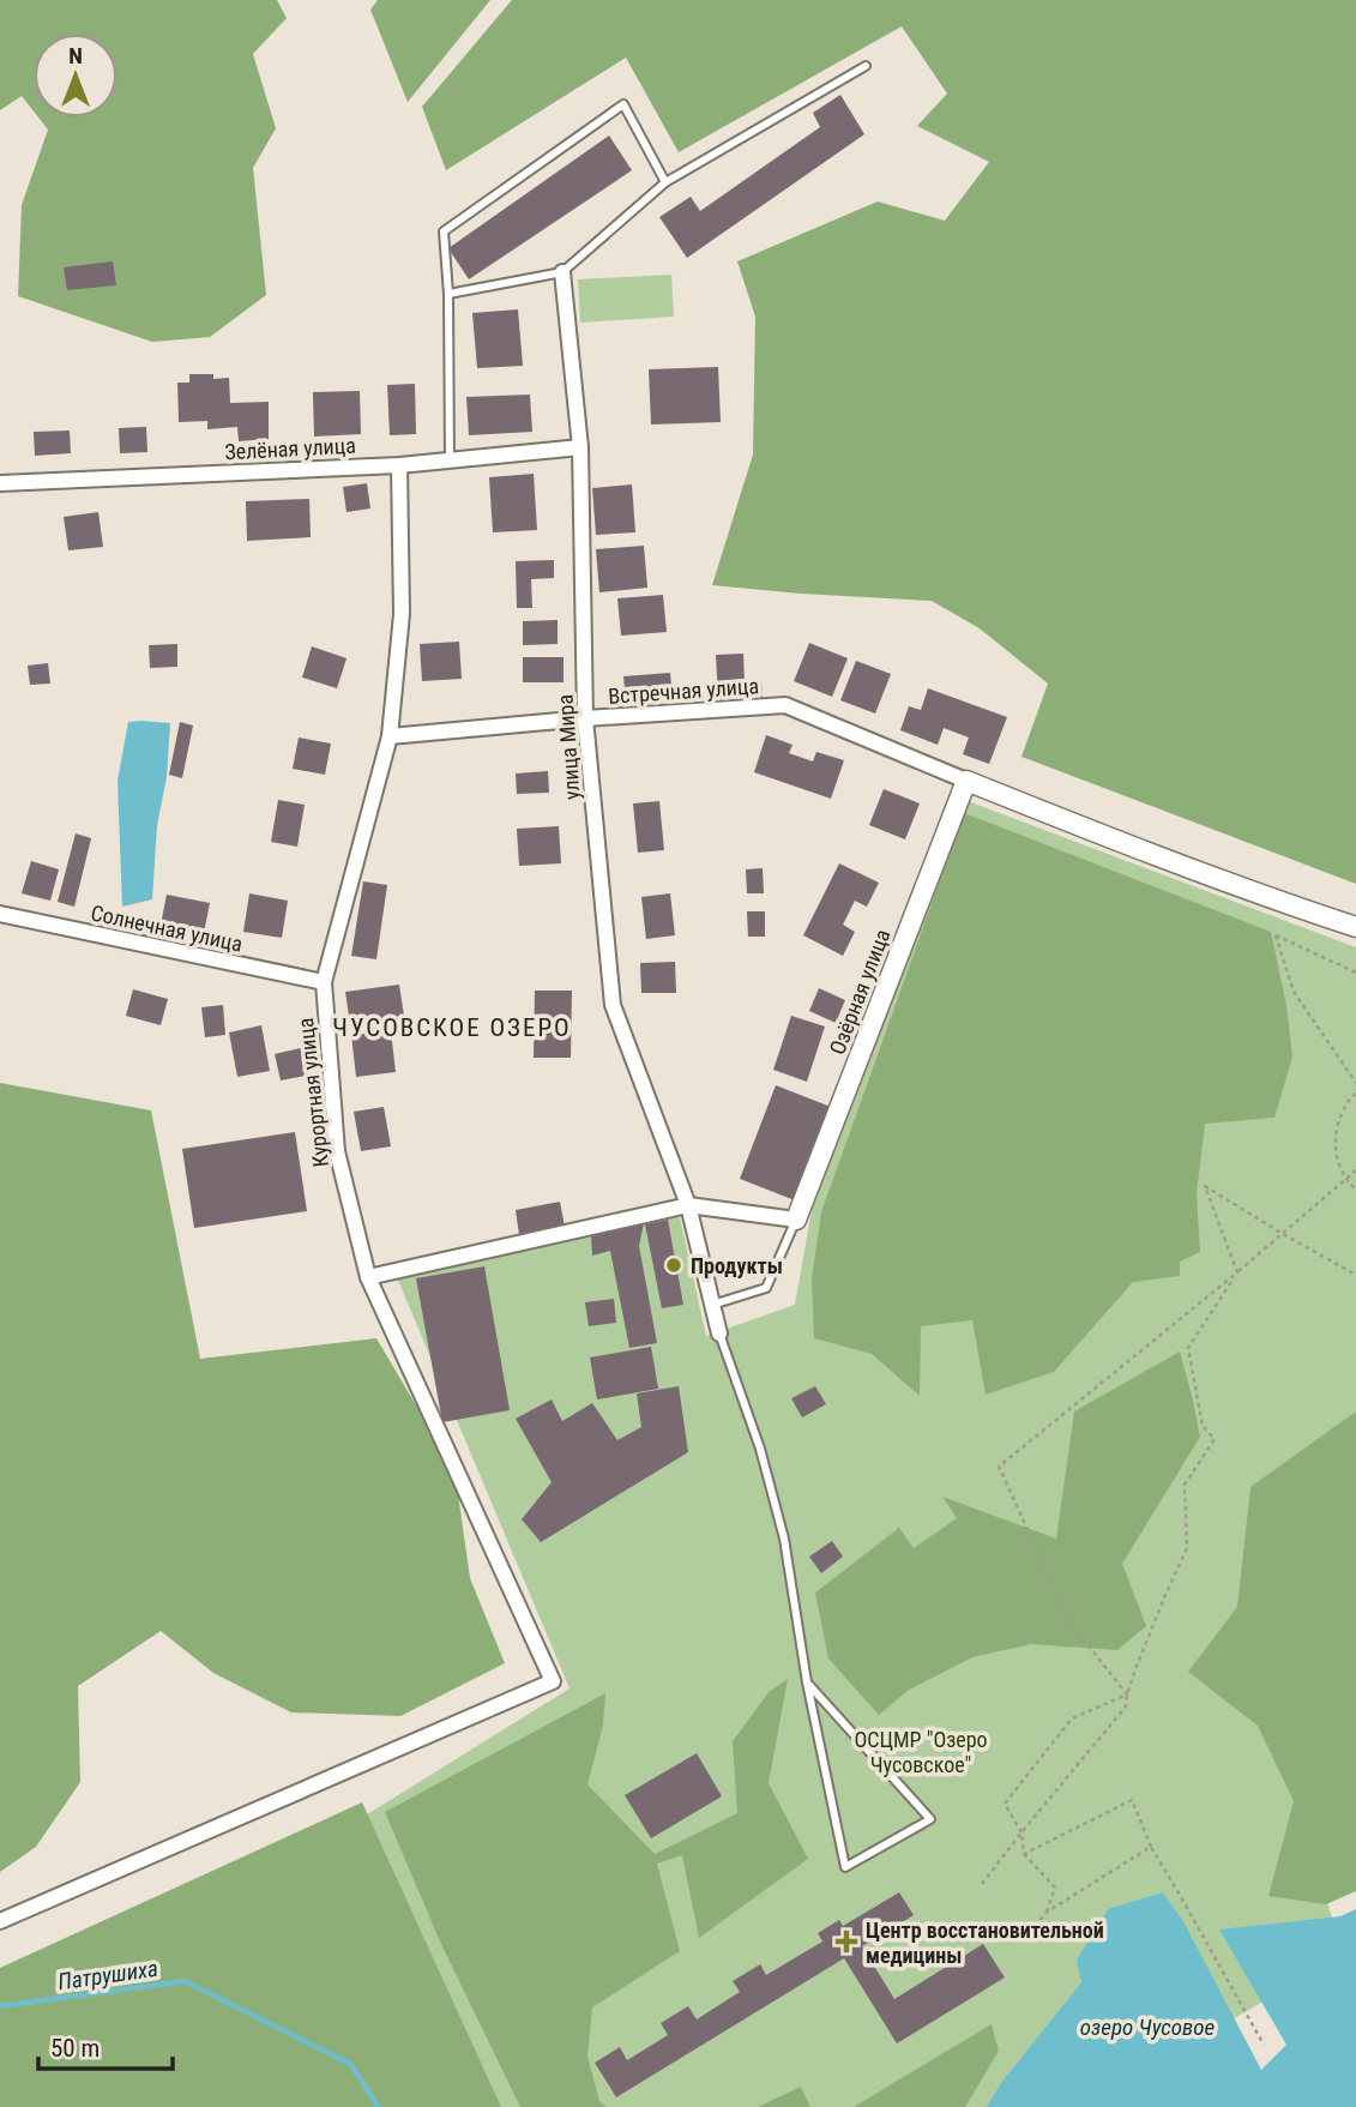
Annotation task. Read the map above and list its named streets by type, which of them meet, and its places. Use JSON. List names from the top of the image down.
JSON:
{
  "streets": {
    "street": [
      "Зелёная улица",
      "Встречная улица",
      "улица Мира",
      "Солнечная улица",
      "Озёрная улица",
      "Курортная улица"
    ]
  },
  "crossings": [
    ["Зелёная улица", "улица Мира"],
    ["Зелёная улица", "Курортная улица"],
    ["Встречная улица", "улица Мира"],
    ["Встречная улица", "Озёрная улица"],
    ["Встречная улица", "Курортная улица"],
    ["Солнечная улица", "Курортная улица"]
  ],
  "districts": ["ЧУСОВСКОЕ ОЗЕРО"],
  "water": ["Патрушиха", "озеро Чусовое"],
  "parks": ["ОСЦМР \"Озеро Чусовское\""],
  "places": {
    "other": ["Продукты"],
    "health": ["Центр восстановительной медицины"]
  },
  "scale_bar": "50 m",
  "north": "top"
}
